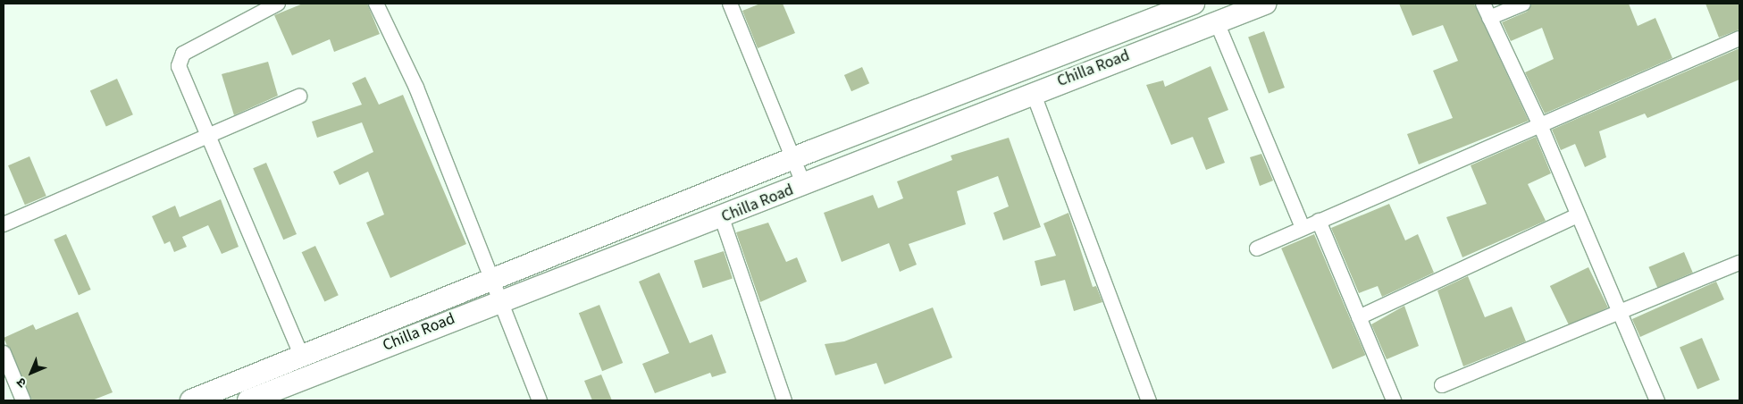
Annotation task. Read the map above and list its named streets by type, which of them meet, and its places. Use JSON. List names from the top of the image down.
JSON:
{
  "streets": {
    "main road": ["Chilla Road"]
  },
  "north": "bottom left"
}
